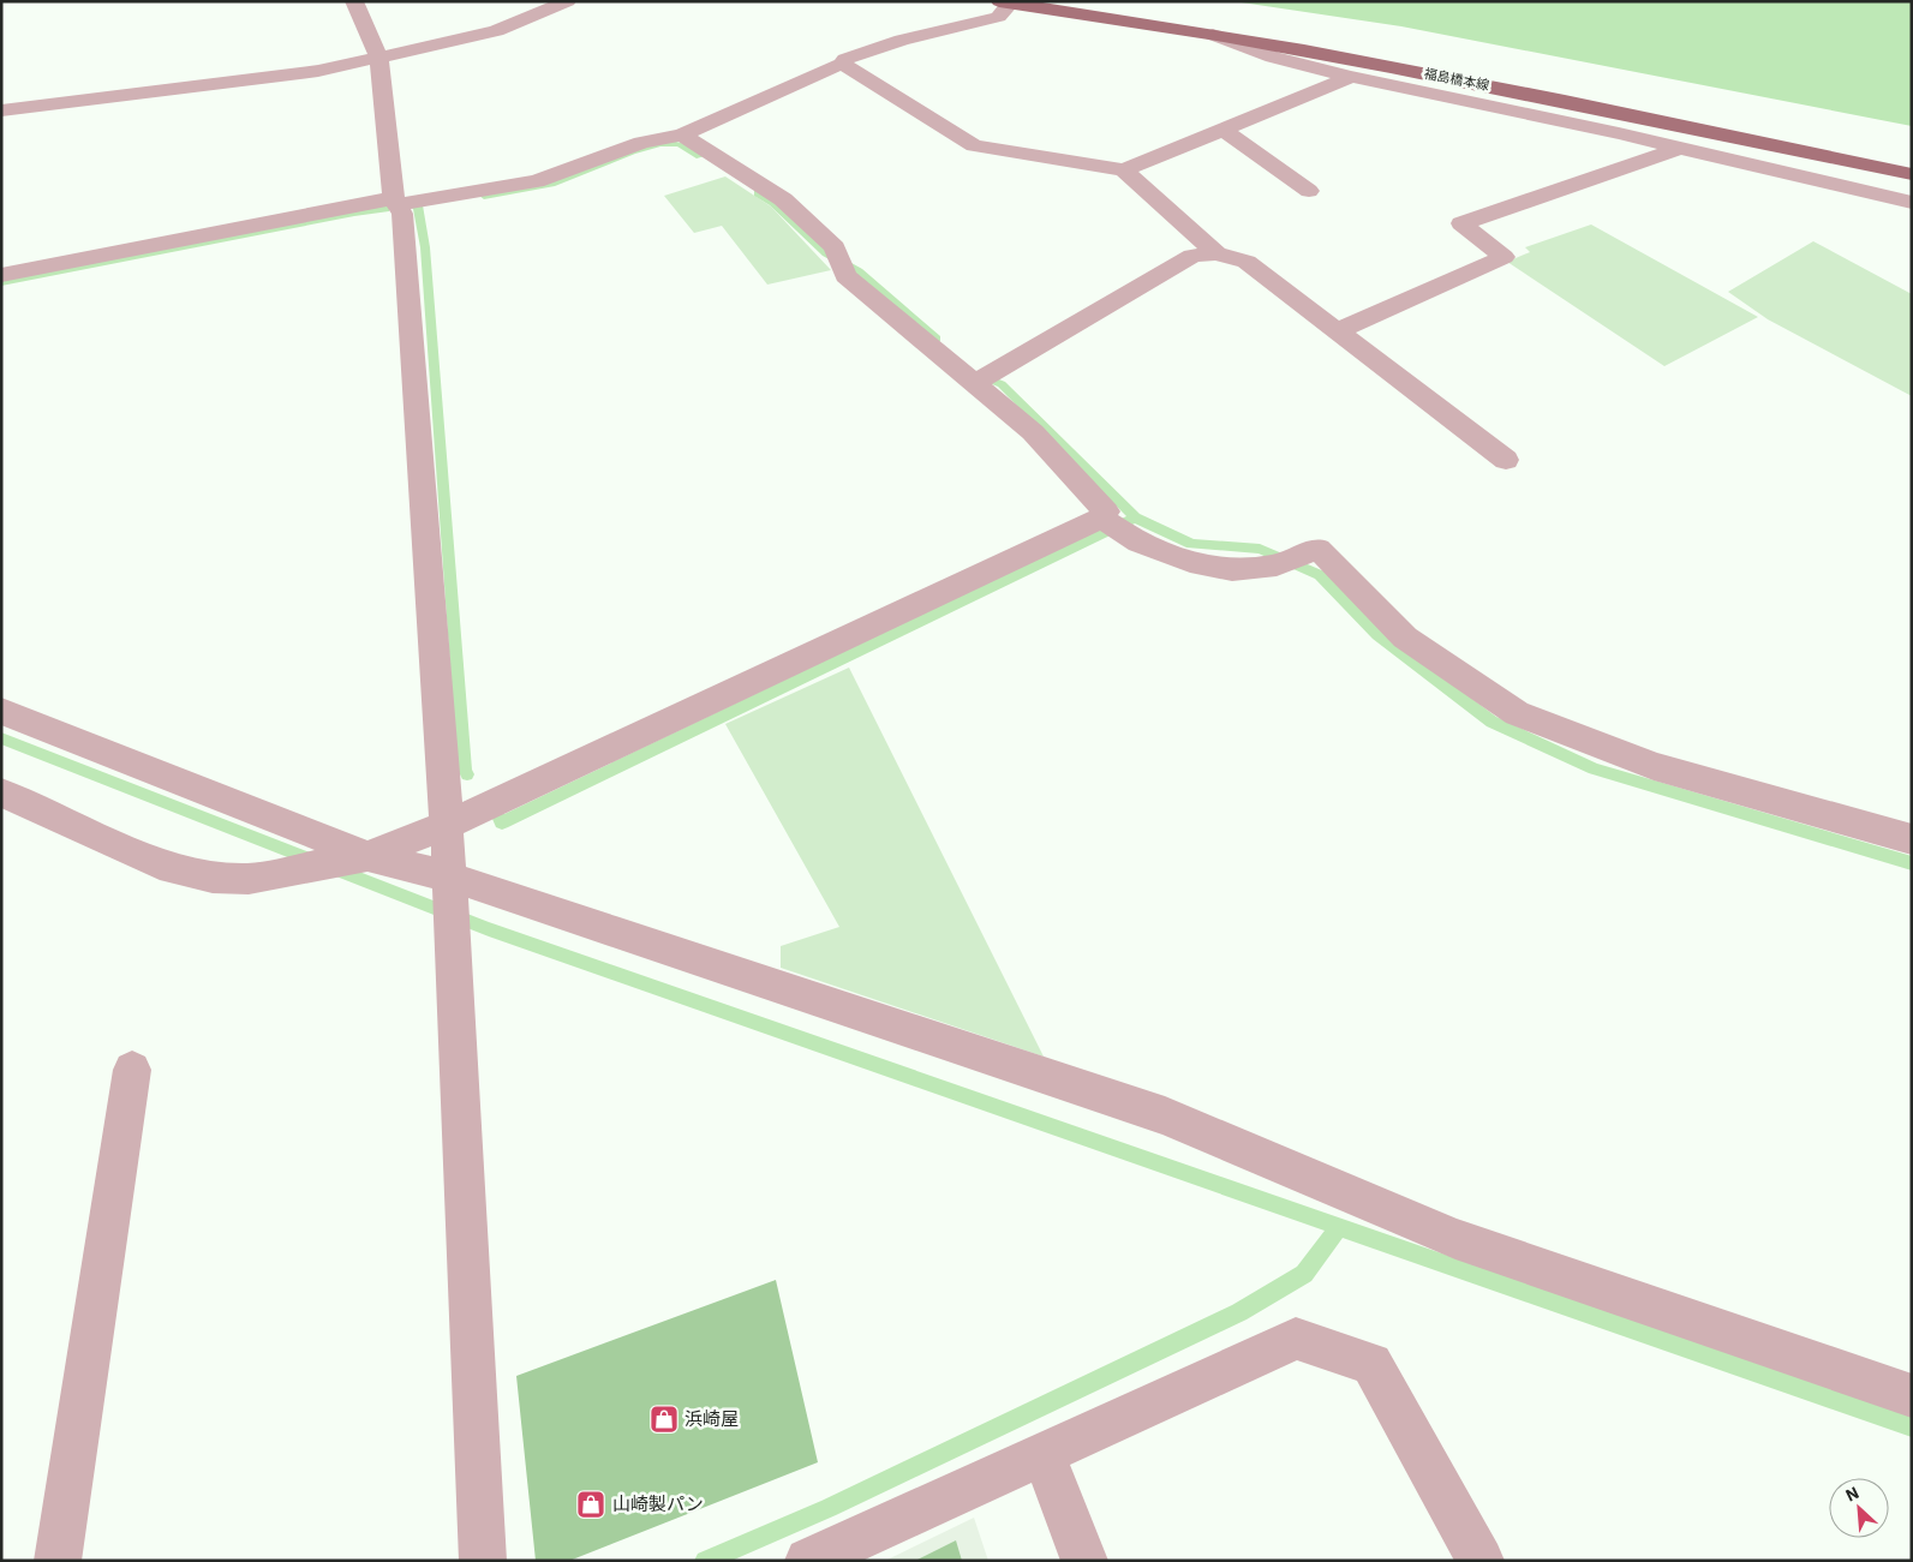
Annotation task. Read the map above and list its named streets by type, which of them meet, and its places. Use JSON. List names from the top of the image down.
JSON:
{
  "streets": {
    "main road": ["福島橋本線"]
  },
  "places": {
    "shop": ["浜崎屋", "山崎製パン"]
  },
  "north": "top left"
}
